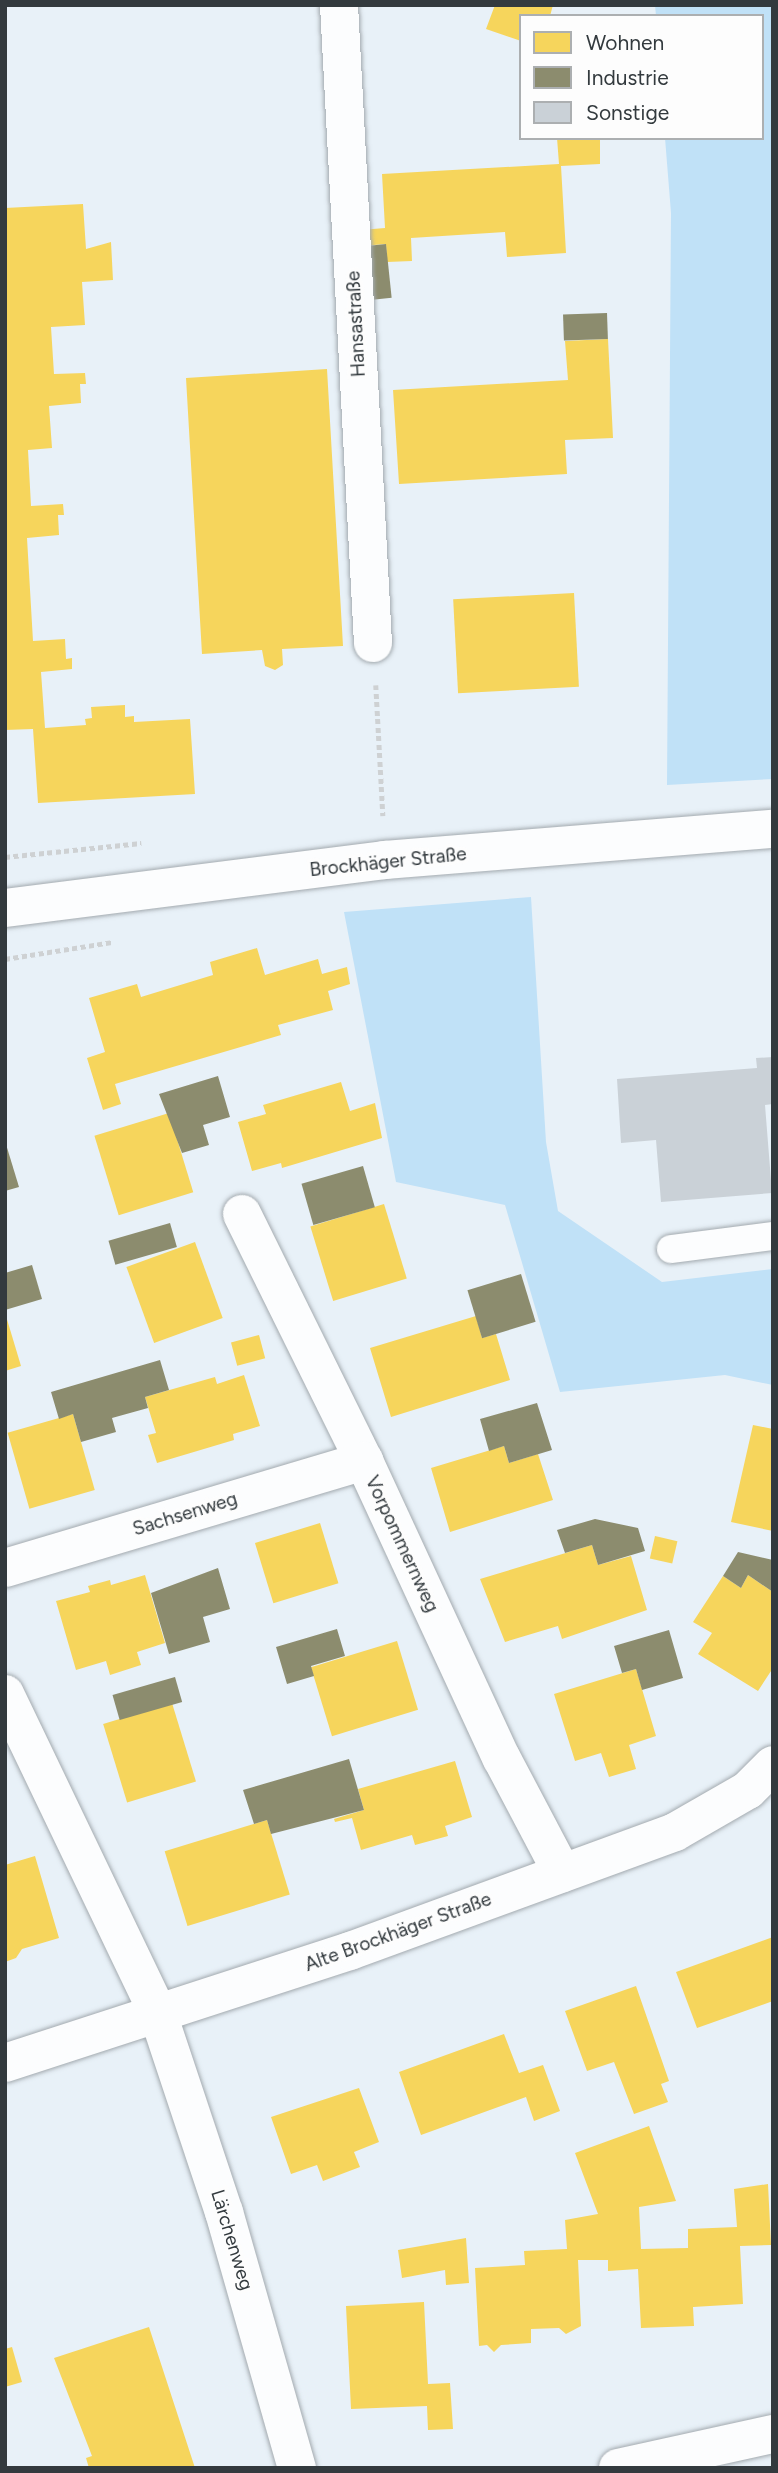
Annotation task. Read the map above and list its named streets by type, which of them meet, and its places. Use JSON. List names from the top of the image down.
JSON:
{
  "streets": {
    "street": [
      "Hansastraße",
      "Brockhäger Straße",
      "Sachsenweg",
      "Vorpommernweg",
      "Alte Brockhäger Straße",
      "Lärchenweg"
    ]
  },
  "crossings": [
    ["Sachsenweg", "Vorpommernweg"],
    ["Vorpommernweg", "Alte Brockhäger Straße"],
    ["Alte Brockhäger Straße", "Lärchenweg"]
  ],
  "legend": ["Wohnen", "Industrie", "Sonstige"]
}
